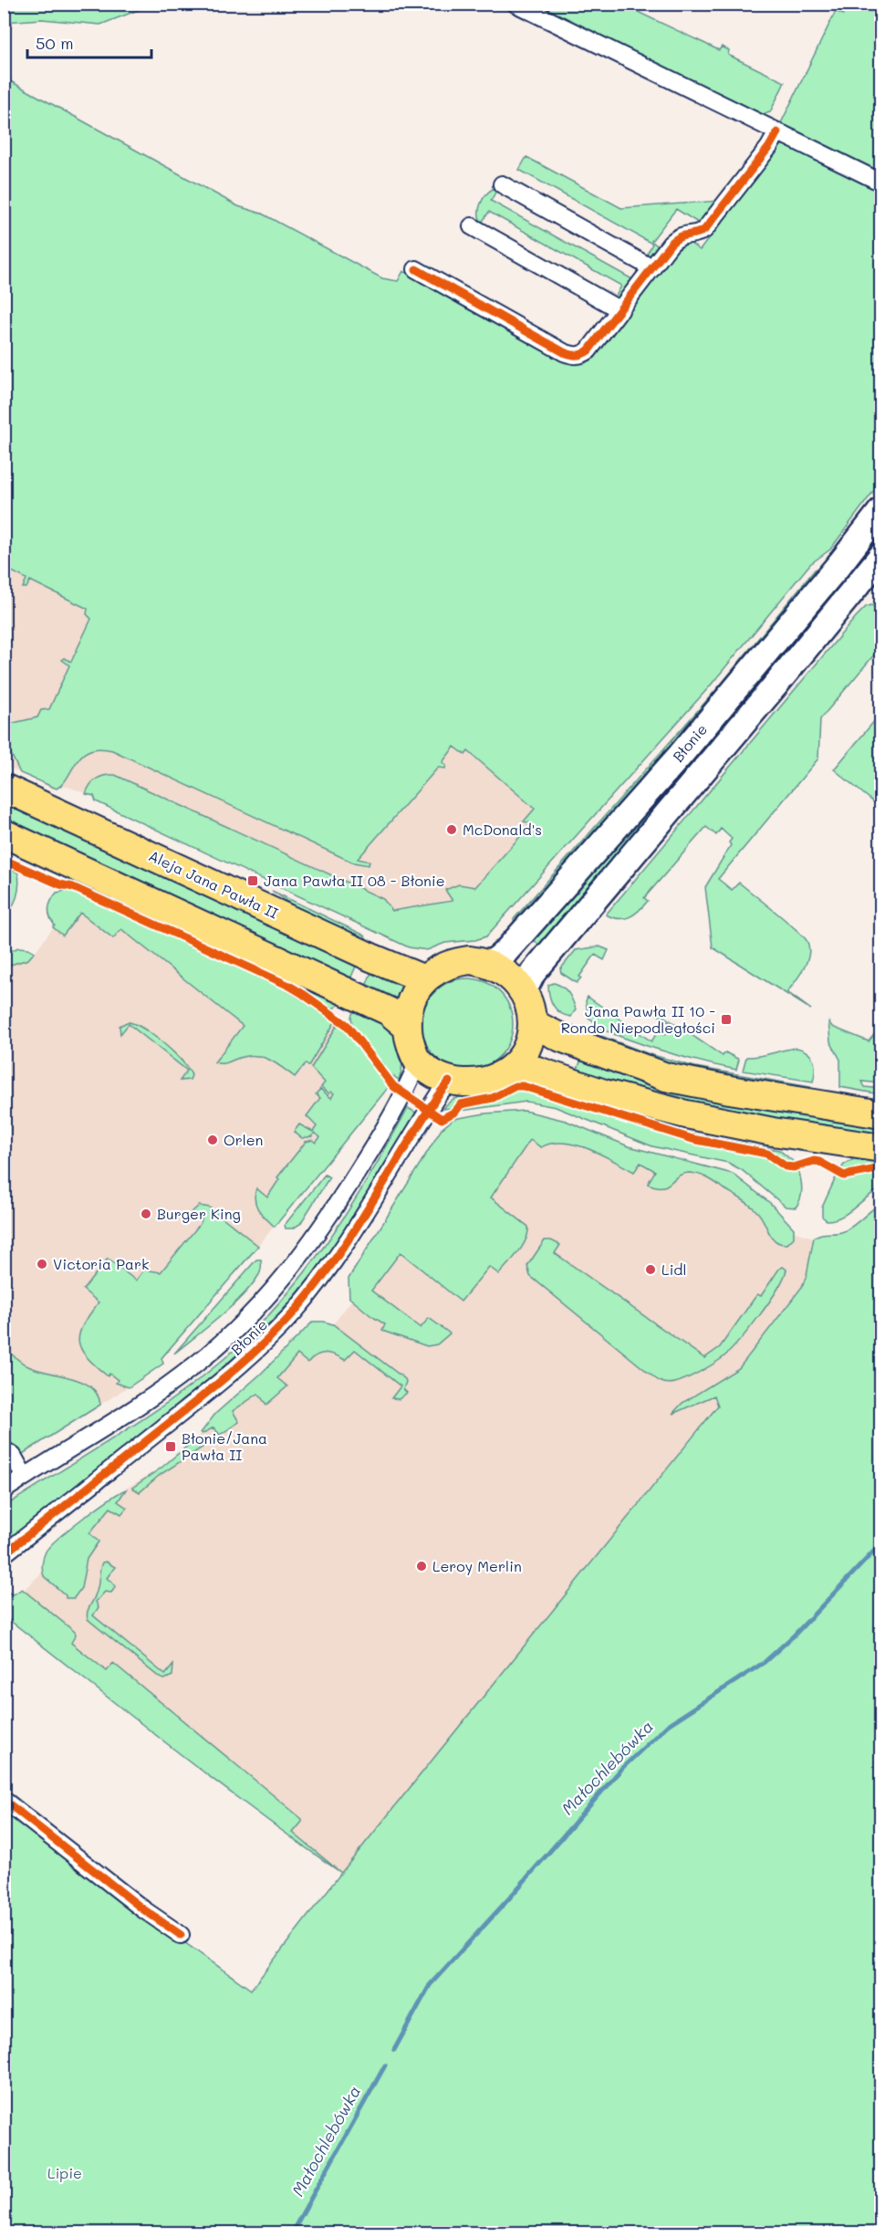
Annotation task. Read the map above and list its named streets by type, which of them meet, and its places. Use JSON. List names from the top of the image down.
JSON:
{
  "streets": {
    "main road": ["Błonie", "Aleja Jana Pawła II"]
  },
  "crossings": [
    ["Błonie", "Aleja Jana Pawła II"]
  ],
  "water": ["Małochlebówka"],
  "parks": ["Lipie"],
  "places": {
    "other": [
      "McDonald's",
      "Orlen",
      "Burger King",
      "Victoria Park",
      "Lidl",
      "Leroy Merlin"
    ],
    "transit": ["Jana Pawła II 08 - Błonie", "Jana Pawła II 10 - Rondo Niepodległości", "Błonie/Jana Pawła II"]
  },
  "scale_bar": "50 m"
}
